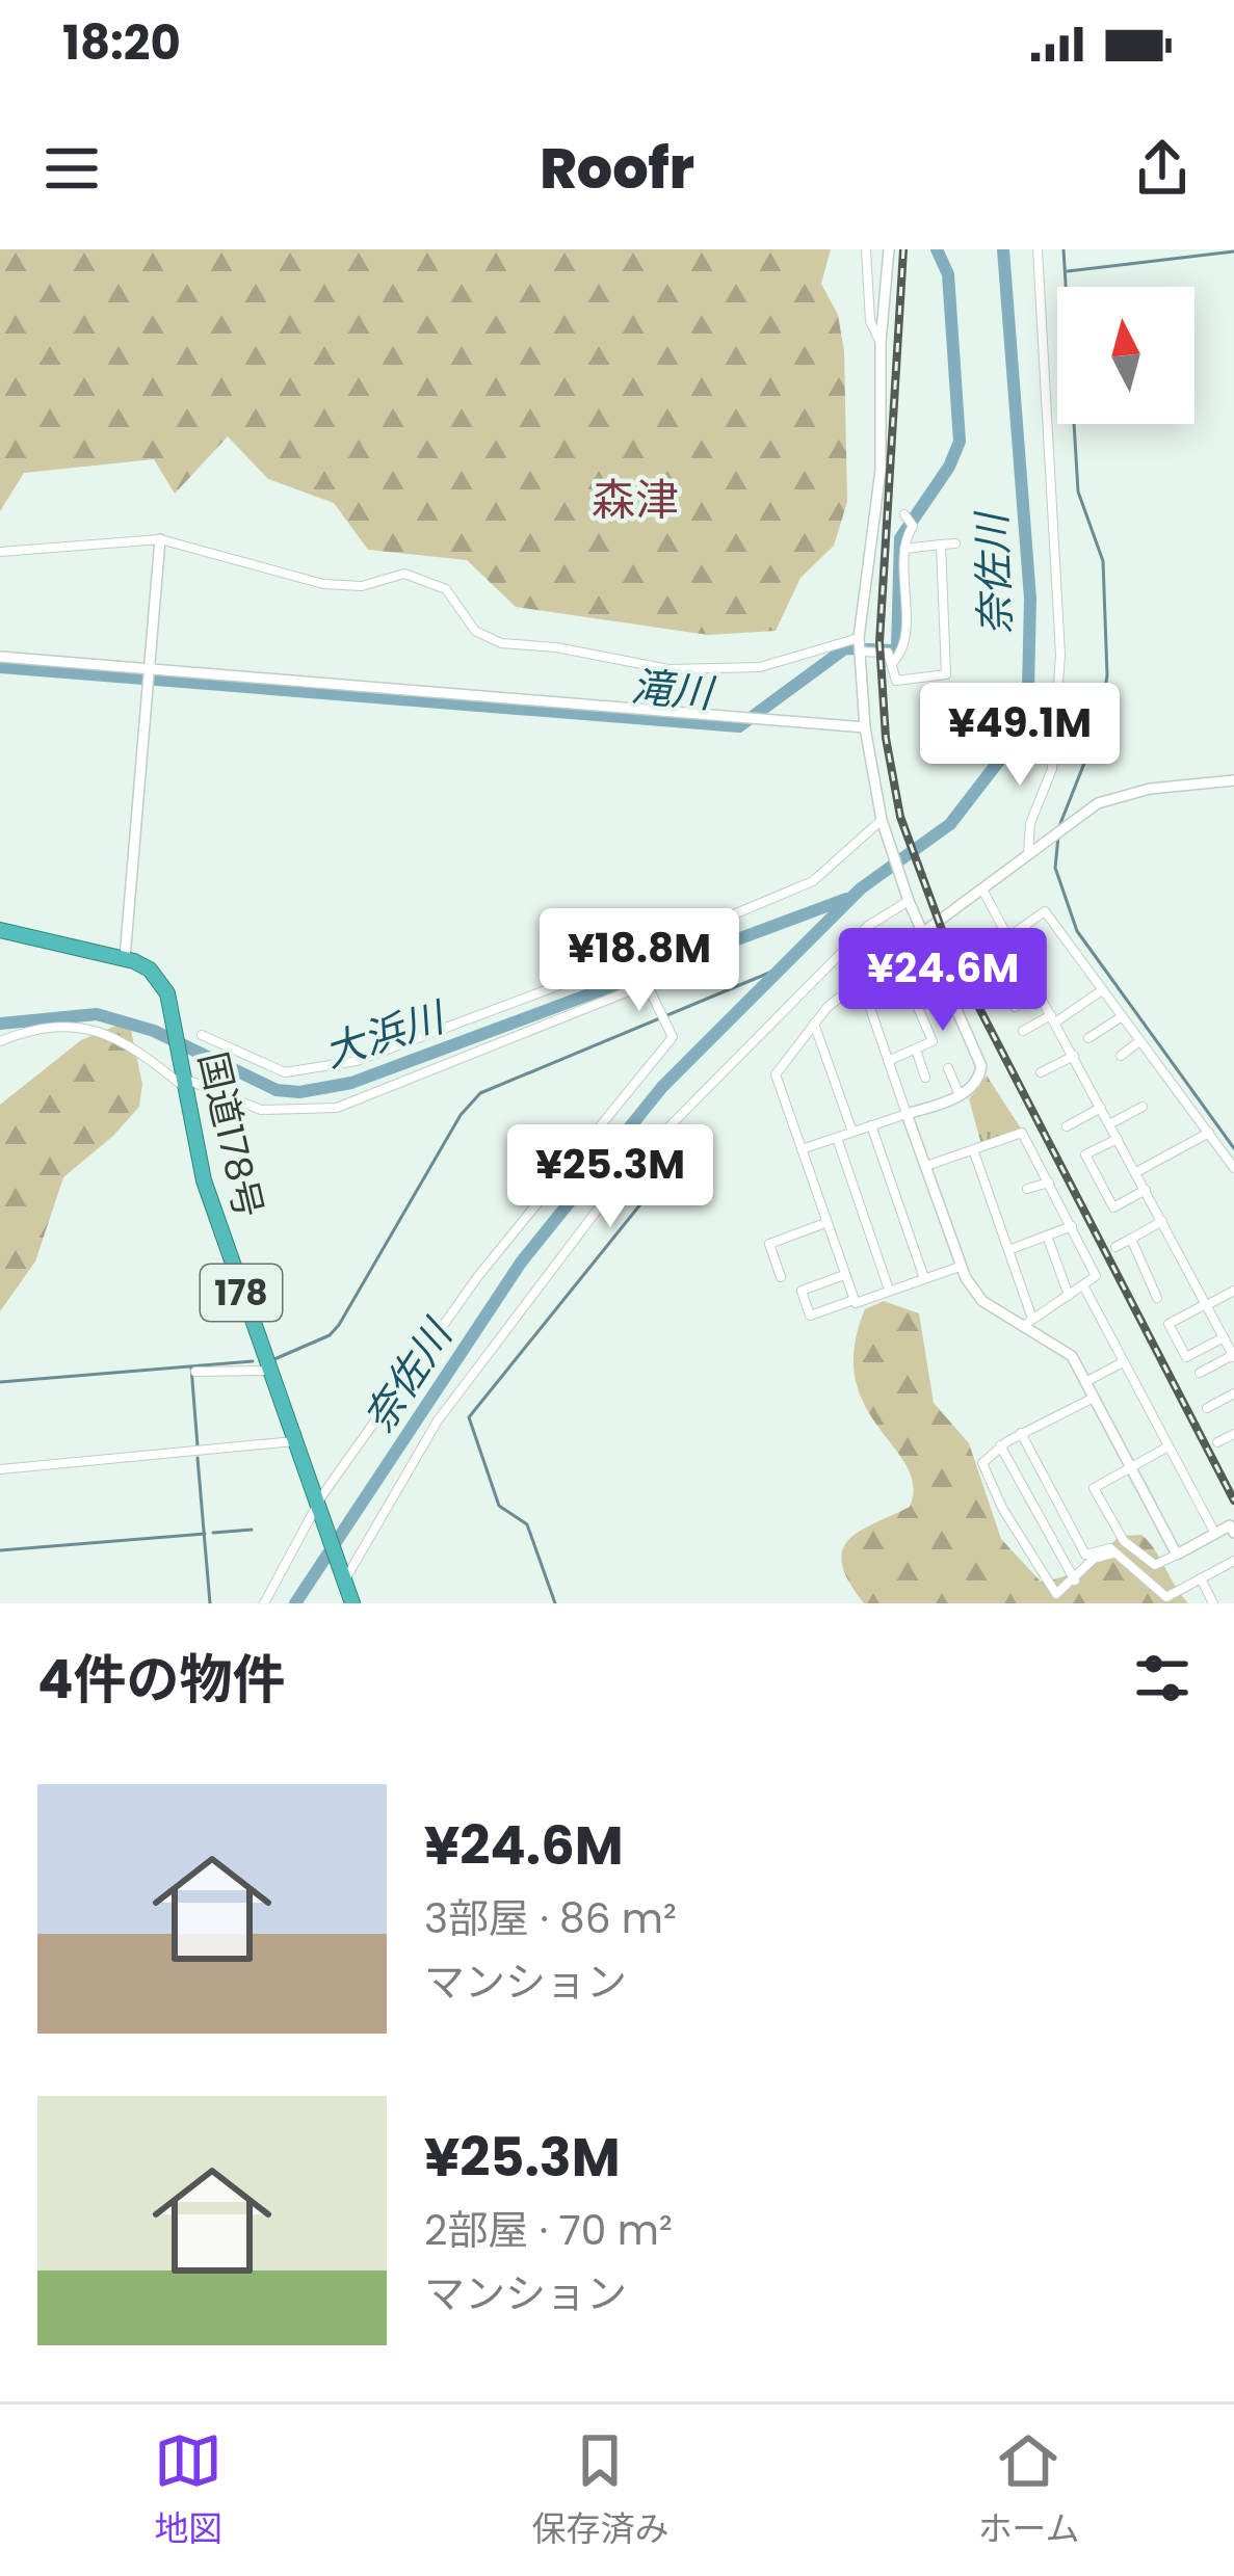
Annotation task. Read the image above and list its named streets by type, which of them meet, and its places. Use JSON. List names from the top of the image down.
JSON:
{
  "streets": {
    "highway": ["国道178号", "178"]
  },
  "districts": ["森津"],
  "water": ["奈佐川", "滝川", "大浜川"],
  "north": "top",
  "page": {
    "status": "18:20",
    "header": "Roofr",
    "price": [
      "¥49.1M",
      "¥18.8M",
      "¥24.6M",
      "¥25.3M"
    ],
    "heading": "4件の物件",
    "list": [
      {
        "name": "¥24.6M",
        "note": "3部屋 · 86 m² · マンション"
      },
      {
        "name": "¥25.3M",
        "note": "2部屋 · 70 m² · マンション"
      }
    ],
    "tabs": ["地図", "保存済み", "ホーム"]
  }
}
